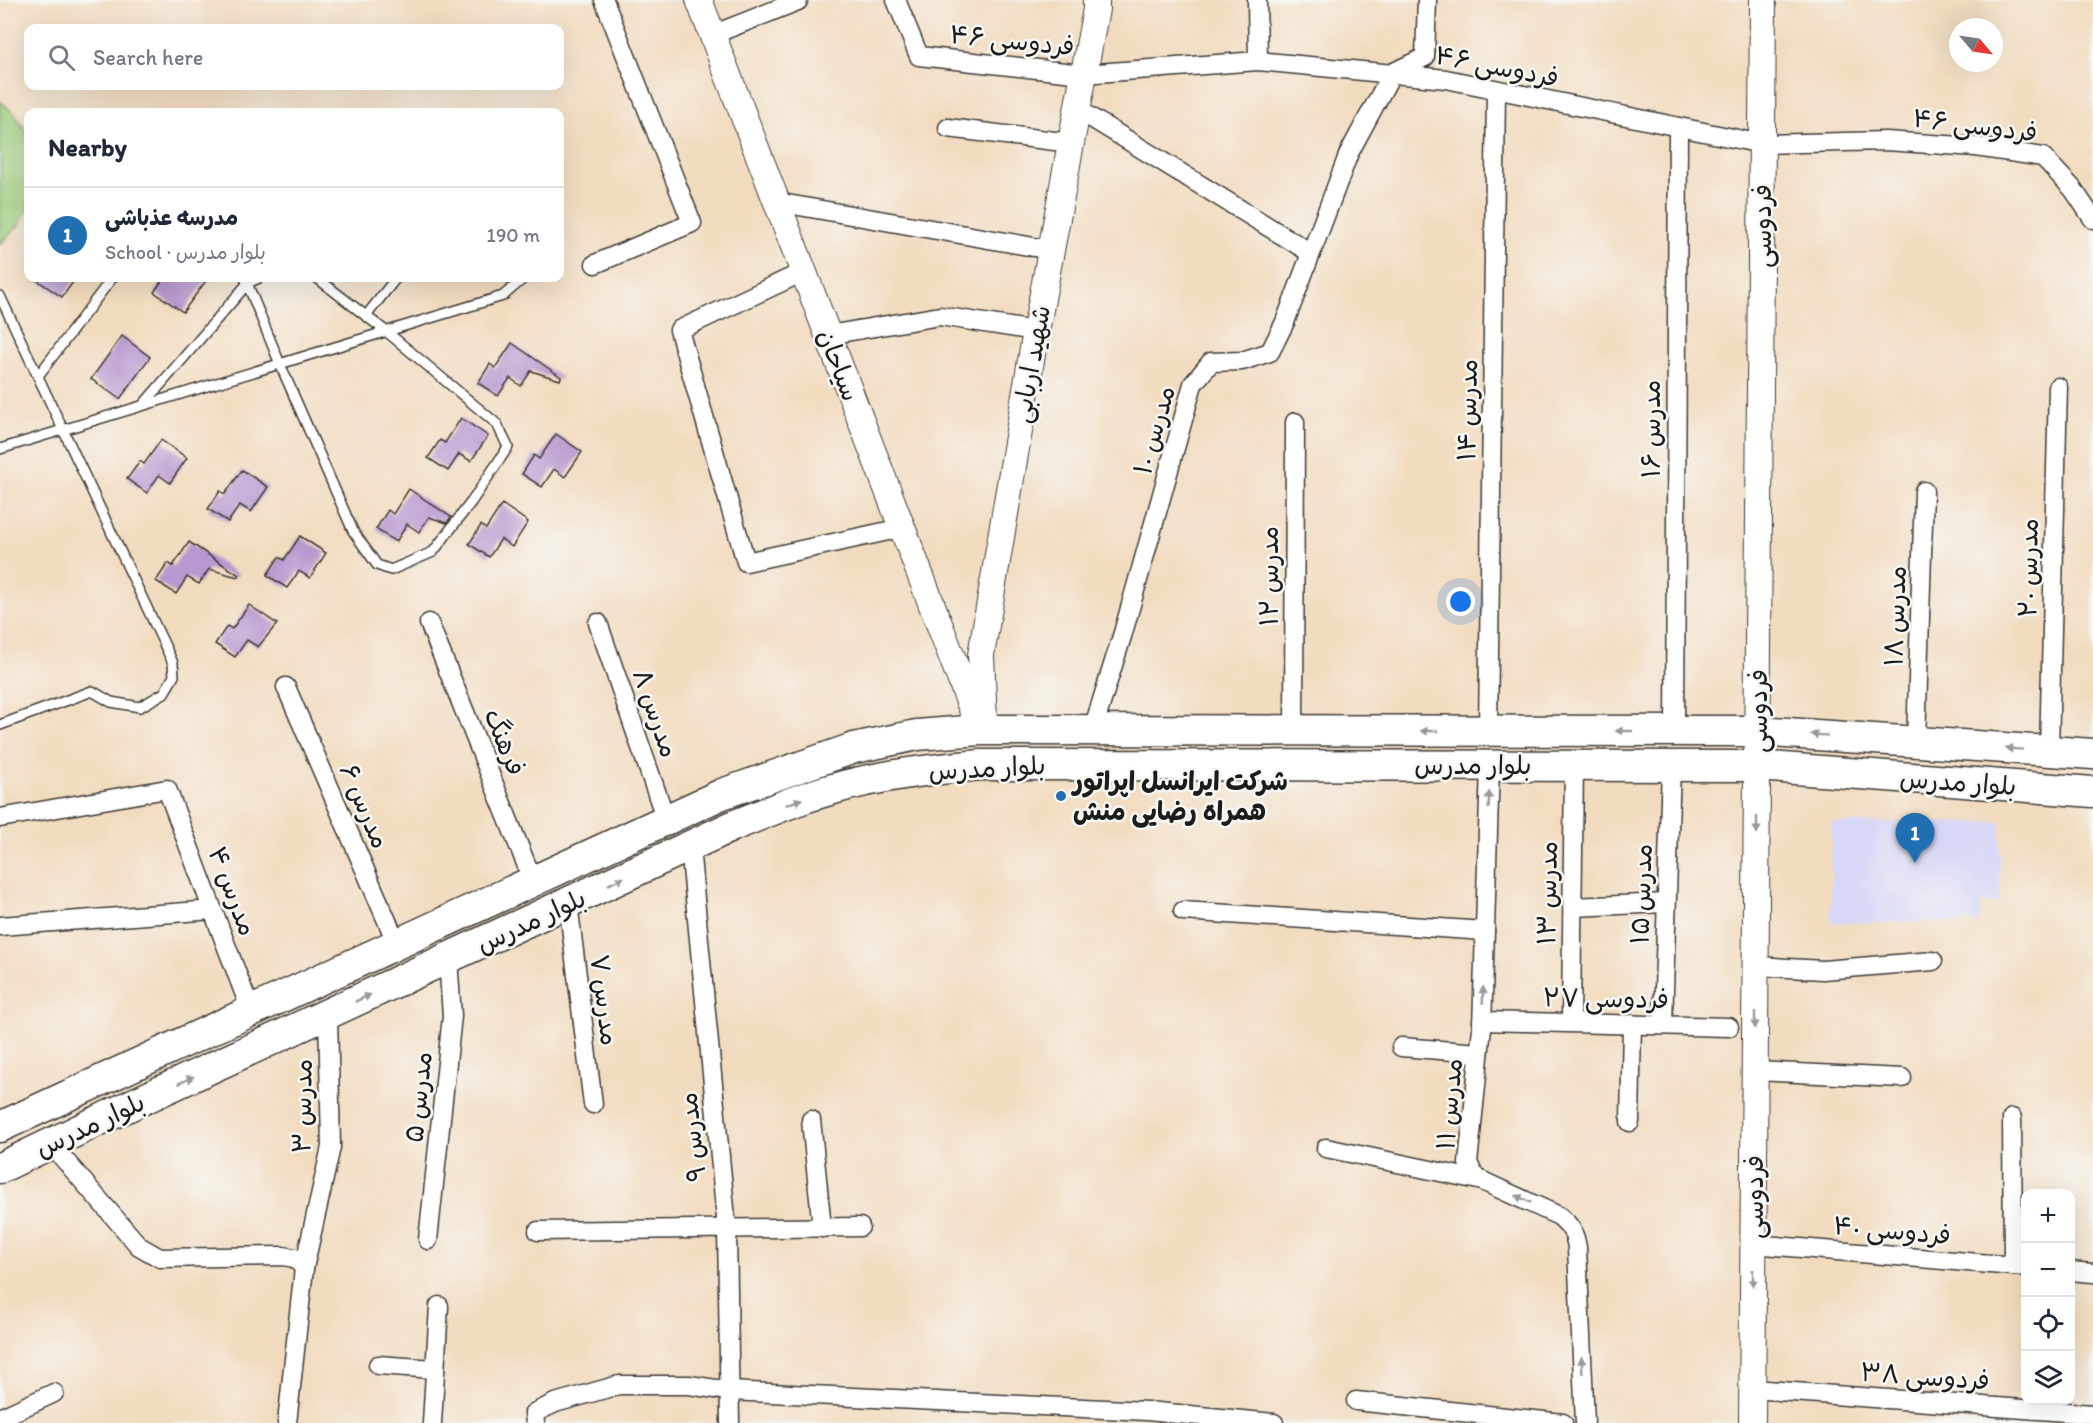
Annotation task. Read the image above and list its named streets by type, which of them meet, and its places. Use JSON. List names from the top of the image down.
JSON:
{
  "streets": {
    "main road": ["بلوار مدرس"],
    "street": [
      "فردوسی ۴۶",
      "فردوسی",
      "شهید اربابی",
      "سیاحان",
      "مدرس ۱۴",
      "مدرس ۱۶",
      "مدرس ۱۰",
      "مدرس ۲۰",
      "مدرس ۱۲",
      "مدرس ۱۸",
      "مدرس ۸",
      "فرهنگ",
      "مدرس ۶",
      "مدرس ۴",
      "مدرس ۱۳",
      "مدرس ۱۵",
      "فردوسی ۲۷",
      "مدرس ۷",
      "مدرس ۵",
      "مدرس ۱۱",
      "مدرس ۳",
      "مدرس ۹",
      "فردوسی ۴۰",
      "فردوسی ۳۸"
    ]
  },
  "crossings": [
    ["فردوسی ۴۶", "فردوسی"],
    ["فردوسی ۴۶", "شهید اربابی"],
    ["فردوسی ۴۶", "مدرس ۱۴"],
    ["فردوسی ۴۶", "مدرس ۱۶"],
    ["فردوسی ۴۶", "مدرس ۱۰"],
    ["فردوسی", "بلوار مدرس"],
    ["فردوسی", "فردوسی ۴۰"],
    ["فردوسی", "فردوسی ۳۸"],
    ["شهید اربابی", "سیاحان"],
    ["شهید اربابی", "بلوار مدرس"],
    ["مدرس ۱۴", "بلوار مدرس"],
    ["مدرس ۱۶", "بلوار مدرس"],
    ["مدرس ۱۰", "بلوار مدرس"],
    ["مدرس ۲۰", "بلوار مدرس"],
    ["مدرس ۱۲", "بلوار مدرس"],
    ["مدرس ۱۸", "بلوار مدرس"],
    ["مدرس ۸", "بلوار مدرس"],
    ["فرهنگ", "بلوار مدرس"],
    ["بلوار مدرس", "مدرس ۶"],
    ["بلوار مدرس", "مدرس ۴"],
    ["بلوار مدرس", "مدرس ۱۳"],
    ["بلوار مدرس", "مدرس ۱۵"],
    ["بلوار مدرس", "مدرس ۷"],
    ["بلوار مدرس", "مدرس ۵"],
    ["بلوار مدرس", "مدرس ۱۱"],
    ["بلوار مدرس", "مدرس ۳"],
    ["بلوار مدرس", "مدرس ۹"],
    ["مدرس ۱۳", "فردوسی ۲۷"],
    ["مدرس ۱۵", "فردوسی ۲۷"],
    ["فردوسی ۲۷", "مدرس ۱۱"]
  ],
  "one_way": ["مدرس ۱۱"],
  "places": ["شرکت ایرانسل اپراتور همراه رضایی منش"],
  "north": "bottom right",
  "page": {
    "search": "Search here",
    "heading": "Nearby",
    "list": [
      {
        "mark": "1",
        "name": "مدرسه عذباشی",
        "note": "School · بلوار مدرس",
        "value": "190 m"
      }
    ],
    "pins": "1",
    "map_buttons": ["+", "−"]
  }
}
